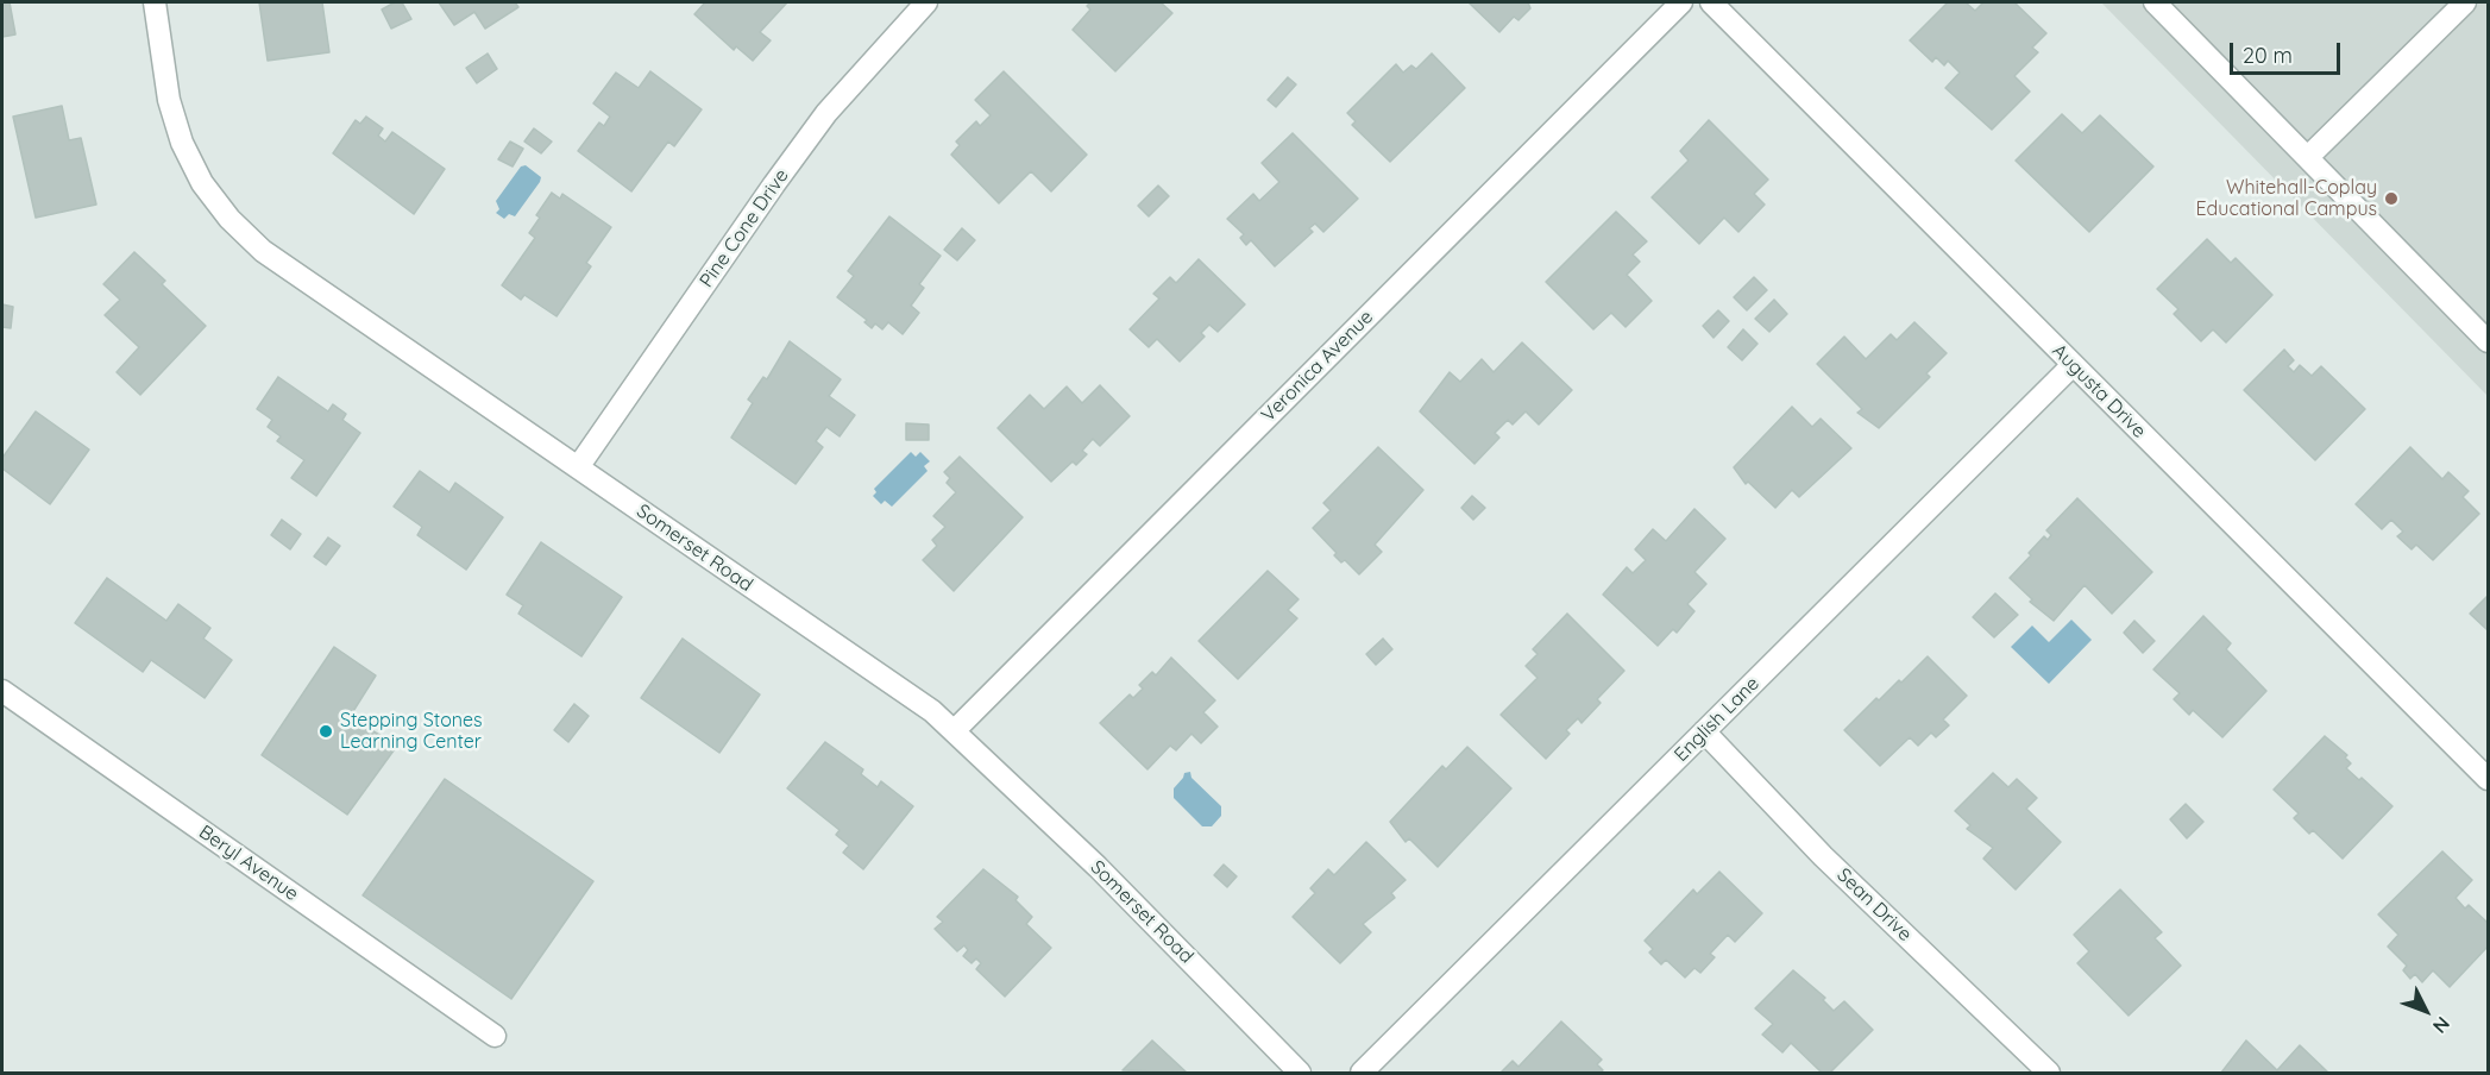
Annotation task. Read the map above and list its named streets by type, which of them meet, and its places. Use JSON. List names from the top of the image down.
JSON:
{
  "streets": {
    "street": [
      "Pine Cone Drive",
      "Veronica Avenue",
      "Augusta Drive",
      "Somerset Road",
      "English Lane",
      "Beryl Avenue",
      "Sean Drive"
    ]
  },
  "crossings": [
    ["Pine Cone Drive", "Somerset Road"],
    ["Veronica Avenue", "Somerset Road"],
    ["Augusta Drive", "English Lane"],
    ["English Lane", "Sean Drive"]
  ],
  "places": ["Whitehall-Coplay Educational Campus", "Stepping Stones Learning Center"],
  "scale_bar": "20 m",
  "north": "bottom right"
}
